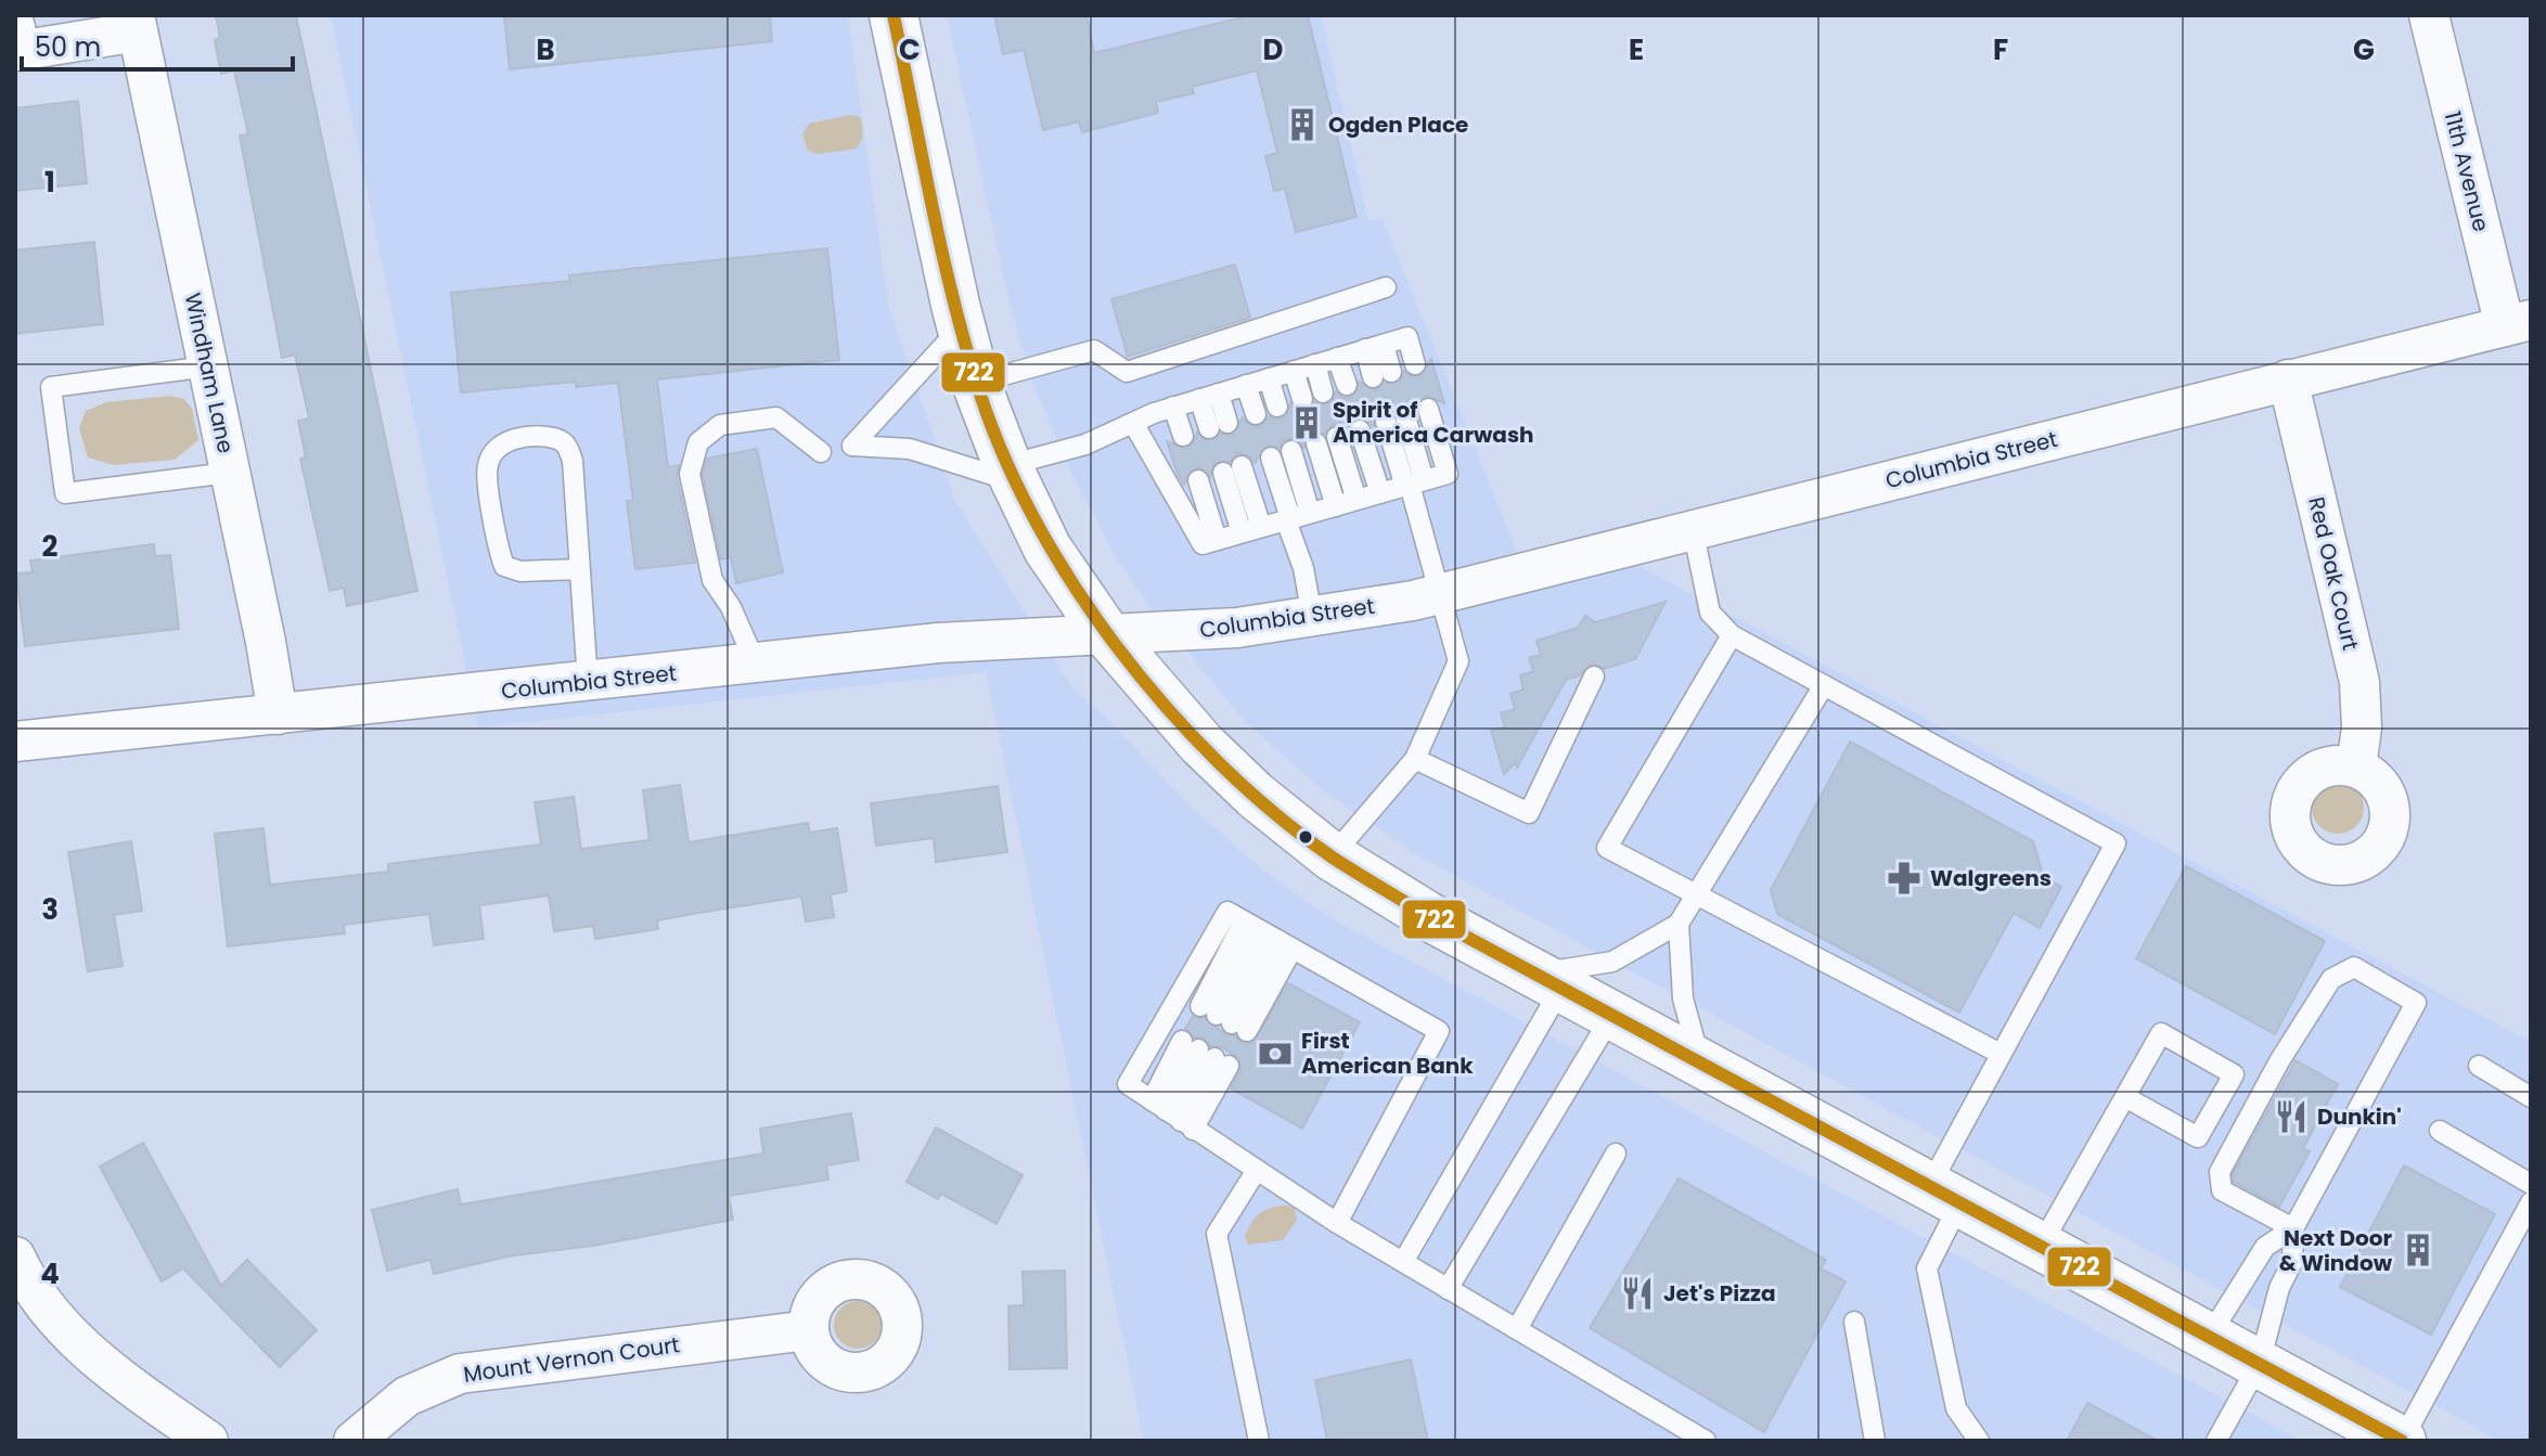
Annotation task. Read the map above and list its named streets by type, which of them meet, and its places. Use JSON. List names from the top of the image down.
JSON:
{
  "streets": {
    "street": [
      "11th Avenue",
      "Windham Lane",
      "Columbia Street",
      "Red Oak Court",
      "Mount Vernon Court"
    ]
  },
  "crossings": [
    ["11th Avenue", "Columbia Street"],
    ["Windham Lane", "Columbia Street"],
    ["Columbia Street", "Red Oak Court"]
  ],
  "places": {
    "building": ["Ogden Place", "Spirit of America Carwash", "Next Door & Window"],
    "pharmacy": ["Walgreens"],
    "bank": ["First American Bank"],
    "restaurant": ["Dunkin'", "Jet's Pizza"]
  },
  "lines": ["transit line 722"],
  "scale_bar": "50 m",
  "grid": {
    "columns": [
      "B",
      "C",
      "D",
      "E",
      "F",
      "G"
    ],
    "rows": [
      "1",
      "2",
      "3",
      "4"
    ]
  }
}
